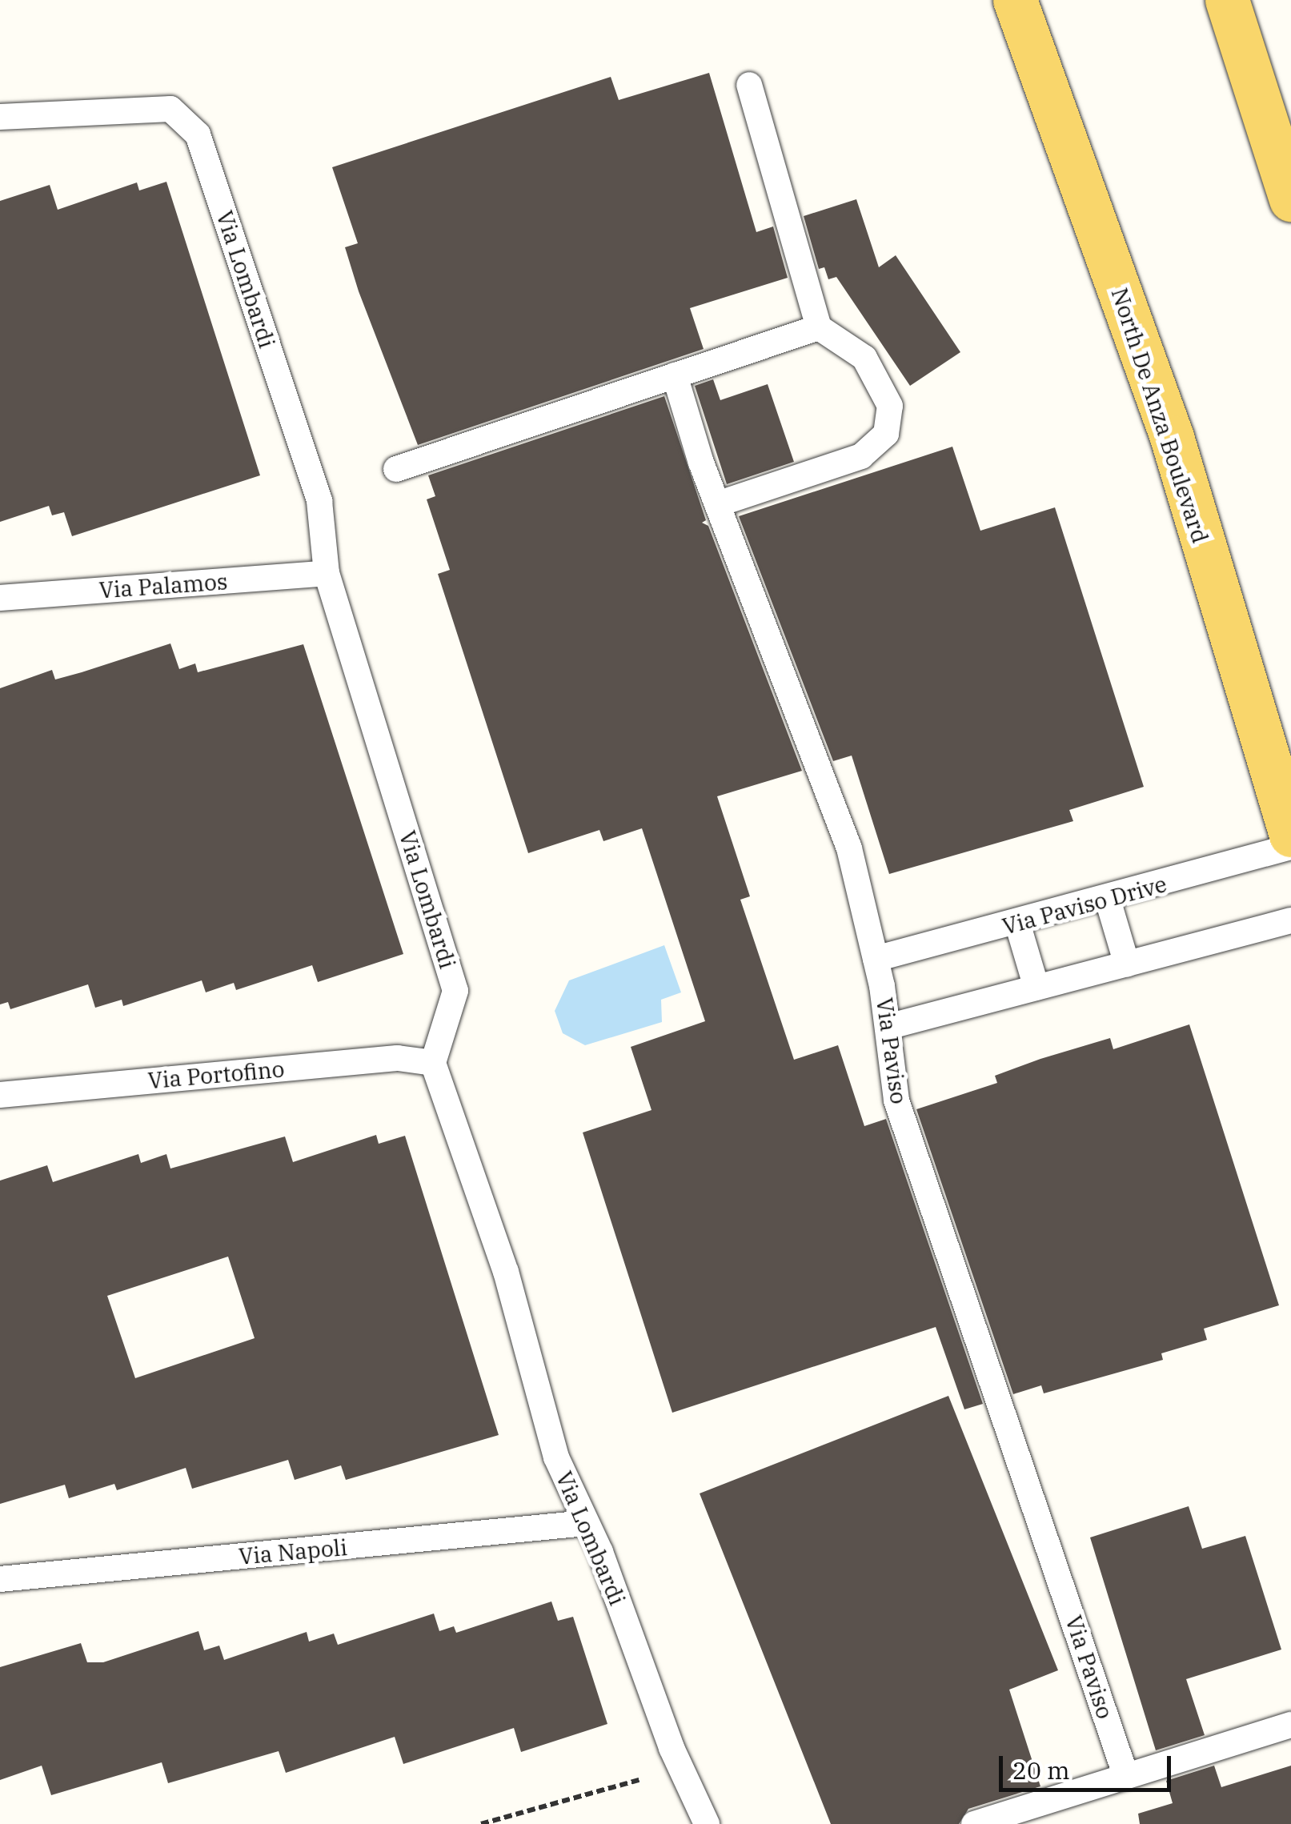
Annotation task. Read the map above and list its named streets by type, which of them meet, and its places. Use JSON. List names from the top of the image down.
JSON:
{
  "streets": {
    "main road": ["North De Anza Boulevard"],
    "lane": [
      "Via Lombardi",
      "Via Palamos",
      "Via Paviso Drive",
      "Via Paviso",
      "Via Portofino",
      "Via Napoli"
    ]
  },
  "crossings": [
    ["Via Lombardi", "Via Palamos"],
    ["Via Lombardi", "Via Portofino"],
    ["Via Lombardi", "Via Napoli"],
    ["Via Paviso Drive", "Via Paviso"]
  ],
  "scale_bar": "20 m"
}
